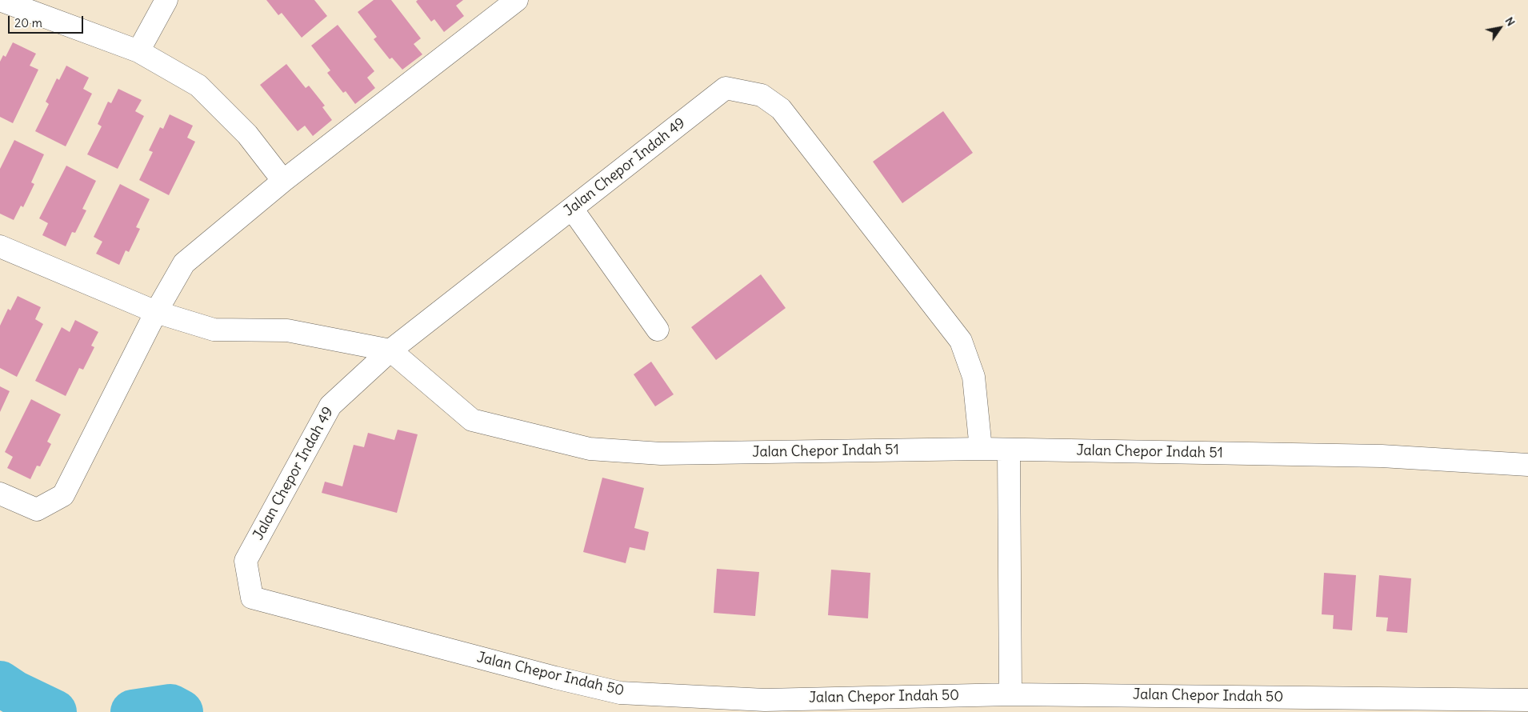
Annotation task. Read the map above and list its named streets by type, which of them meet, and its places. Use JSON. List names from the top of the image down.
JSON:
{
  "streets": {
    "street": ["Jalan Chepor Indah 49", "Jalan Chepor Indah 51", "Jalan Chepor Indah 50"]
  },
  "crossings": [
    ["Jalan Chepor Indah 49", "Jalan Chepor Indah 51"],
    ["Jalan Chepor Indah 49", "Jalan Chepor Indah 50"]
  ],
  "scale_bar": "20 m",
  "north": "top right"
}
